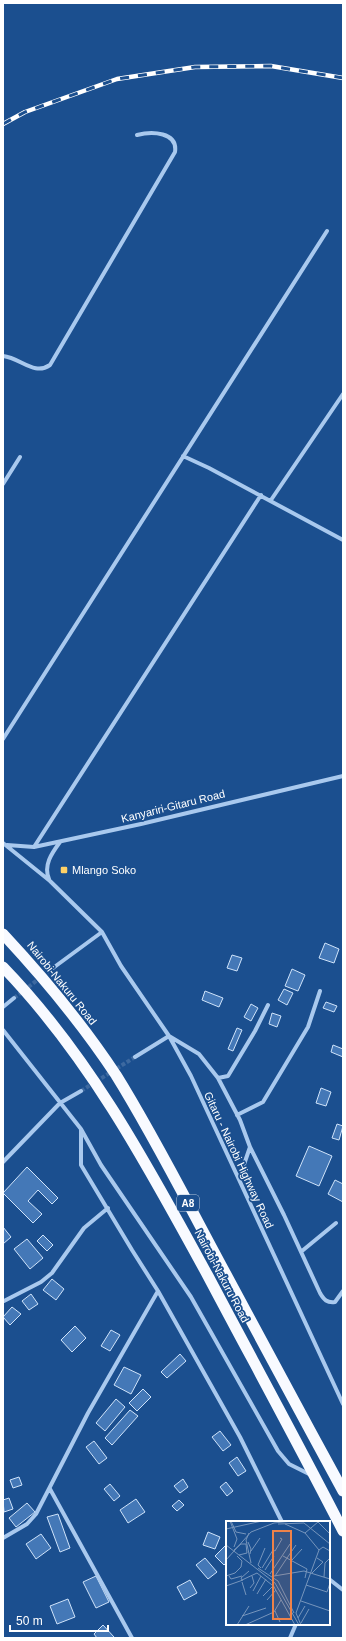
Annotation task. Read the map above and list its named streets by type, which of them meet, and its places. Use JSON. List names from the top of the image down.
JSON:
{
  "streets": {
    "highway": ["Nairobi-Nakuru Road", "A8"],
    "street": ["Kanyariri-Gitaru Road", "Gitaru - Nairobi Highway Road"]
  },
  "crossings": [
    ["Kanyariri-Gitaru Road", "Gitaru - Nairobi Highway Road"]
  ],
  "places": {
    "transit": ["Mlango Soko"]
  },
  "scale_bar": "50 m"
}
